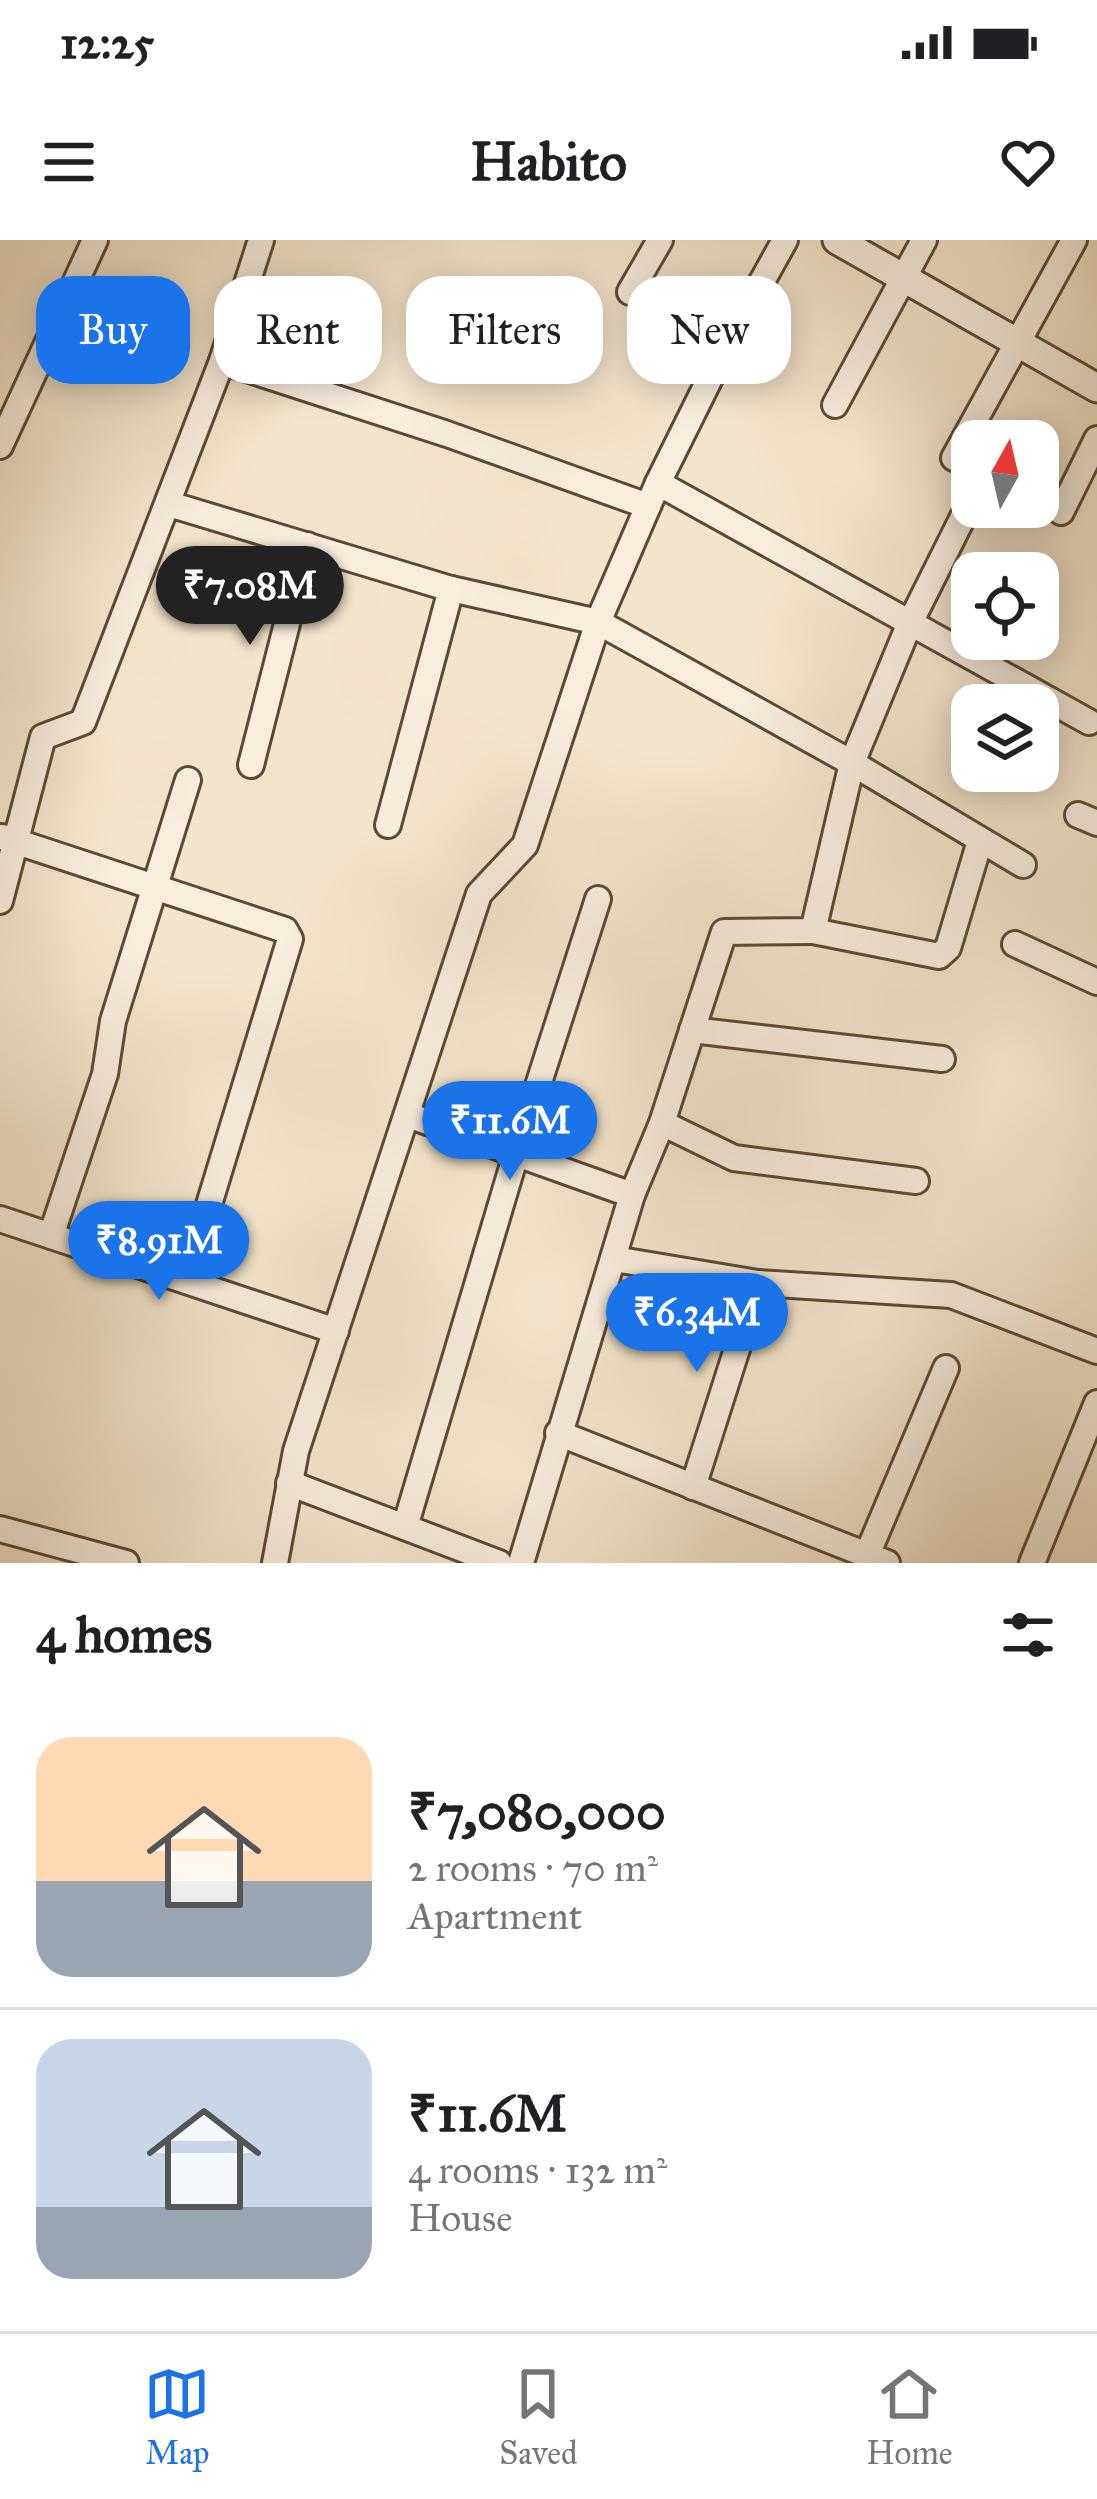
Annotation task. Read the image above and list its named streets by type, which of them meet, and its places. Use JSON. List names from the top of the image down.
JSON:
{
  "north": "top",
  "page": {
    "status": "12:25",
    "header": "Habito",
    "chip": [
      "Buy",
      "Rent",
      "Filters",
      "New"
    ],
    "price": [
      "₹7.08M",
      "₹11.6M",
      "₹8.91M",
      "₹6.34M"
    ],
    "heading": "4 homes",
    "list": [
      {
        "name": "₹7,080,000",
        "note": "2 rooms · 70 m² · Apartment"
      },
      {
        "name": "₹11.6M",
        "note": "4 rooms · 132 m² · House"
      }
    ],
    "tabs": ["Map", "Saved", "Home"]
  }
}
